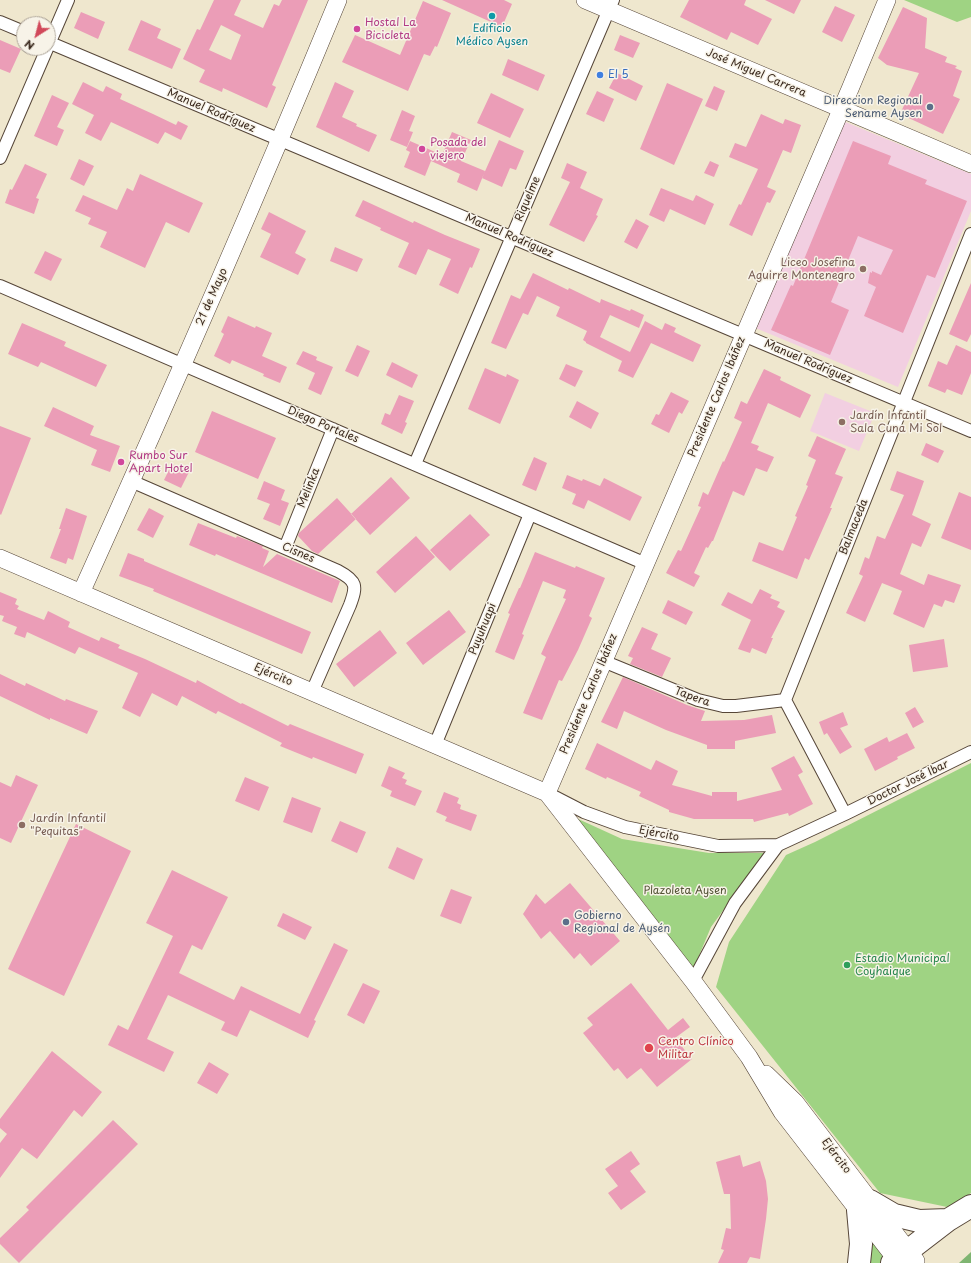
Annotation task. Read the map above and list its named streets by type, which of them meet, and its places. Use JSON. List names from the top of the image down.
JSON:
{
  "streets": {
    "street": [
      "José Miguel Carrera",
      "Manuel Rodríguez",
      "Riquelme",
      "21 de Mayo",
      "Presidente Carlos Ibáñez",
      "Diego Portales",
      "Melinka",
      "Balmaceda",
      "Cisnes",
      "Puyuhuapi",
      "Ejército",
      "Tapera",
      "Doctor José Ibar"
    ]
  },
  "crossings": [
    ["José Miguel Carrera", "Riquelme"],
    ["José Miguel Carrera", "Presidente Carlos Ibáñez"],
    ["Manuel Rodríguez", "Riquelme"],
    ["Manuel Rodríguez", "21 de Mayo"],
    ["Manuel Rodríguez", "Presidente Carlos Ibáñez"],
    ["Manuel Rodríguez", "Balmaceda"],
    ["Riquelme", "Diego Portales"],
    ["21 de Mayo", "Diego Portales"],
    ["21 de Mayo", "Cisnes"],
    ["21 de Mayo", "Ejército"],
    ["Presidente Carlos Ibáñez", "Diego Portales"],
    ["Presidente Carlos Ibáñez", "Ejército"],
    ["Presidente Carlos Ibáñez", "Tapera"],
    ["Diego Portales", "Melinka"],
    ["Diego Portales", "Puyuhuapi"],
    ["Melinka", "Cisnes"],
    ["Balmaceda", "Tapera"],
    ["Cisnes", "Ejército"],
    ["Puyuhuapi", "Ejército"],
    ["Ejército", "Doctor José Ibar"]
  ],
  "parks": ["Plazoleta Aysen"],
  "places": [
    "Edificio Médico Aysen",
    "Hostal La Bicicleta",
    "El 5",
    "Direccion Regional Sename Aysen",
    "Posada del viejero",
    "Liceo Josefina Aguirre Montenegro",
    "Jardín Infantil Sala Cuna Mi Sol",
    "Rumbo Sur Apart Hotel",
    "Jardín Infantil \"Pequitas\"",
    "Gobierno Regional de Aysén",
    "Estadio Municipal Coyhaique",
    "Centro Clínico Militar"
  ],
  "north": "bottom left"
}
